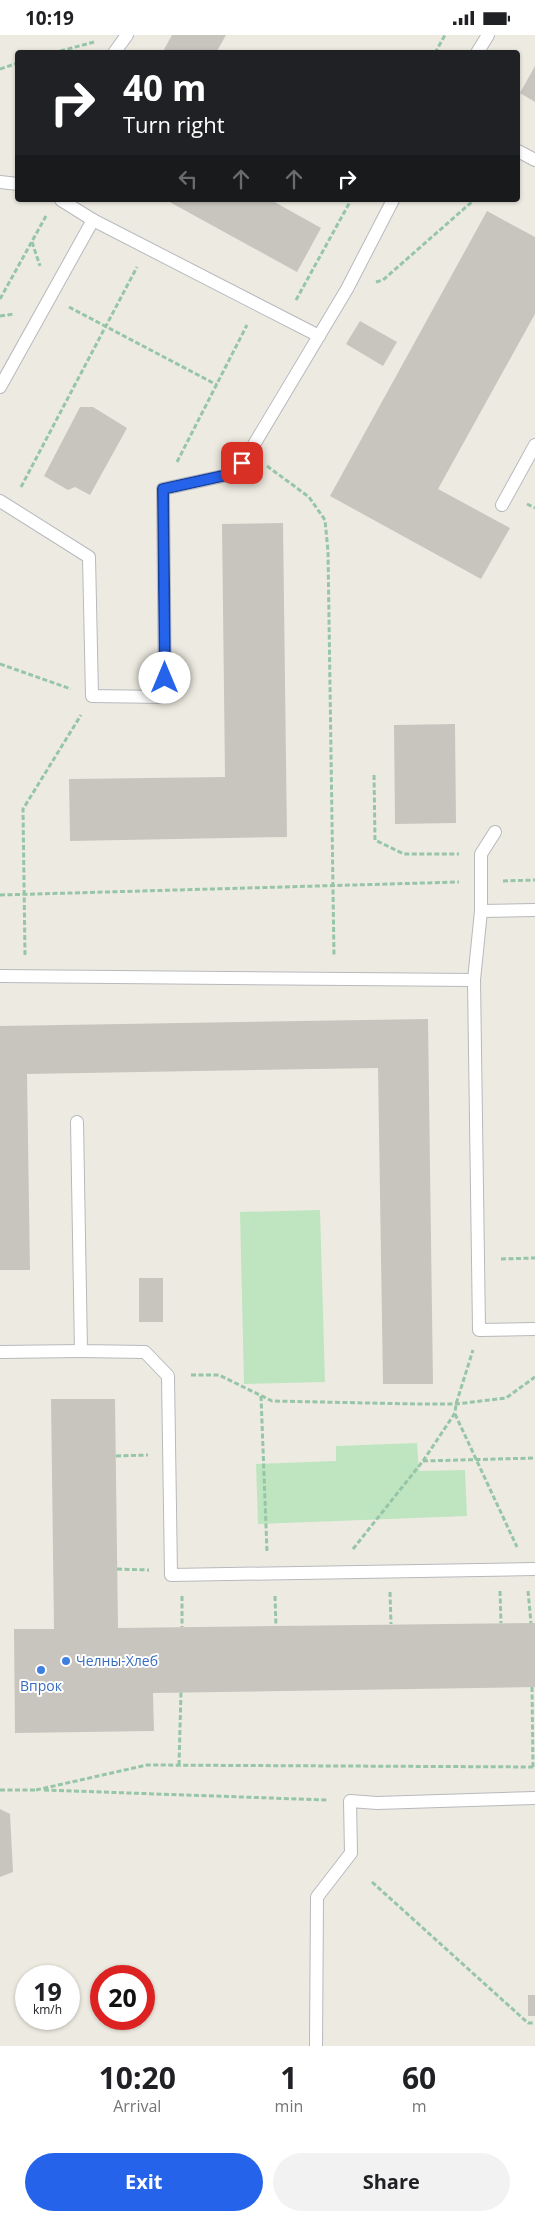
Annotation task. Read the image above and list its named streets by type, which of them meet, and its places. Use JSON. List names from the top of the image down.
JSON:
{
  "places": ["Челны-Хлеб", "Впрок"],
  "page": {
    "status": "10:19",
    "turn": ["40 m", "Turn right"],
    "speed": "19 km/h",
    "limit": "20",
    "eta": [
      "10:20",
      "Arrival",
      "1",
      "min",
      "60",
      "m"
    ],
    "buttons": ["Exit", "Share"]
  }
}
